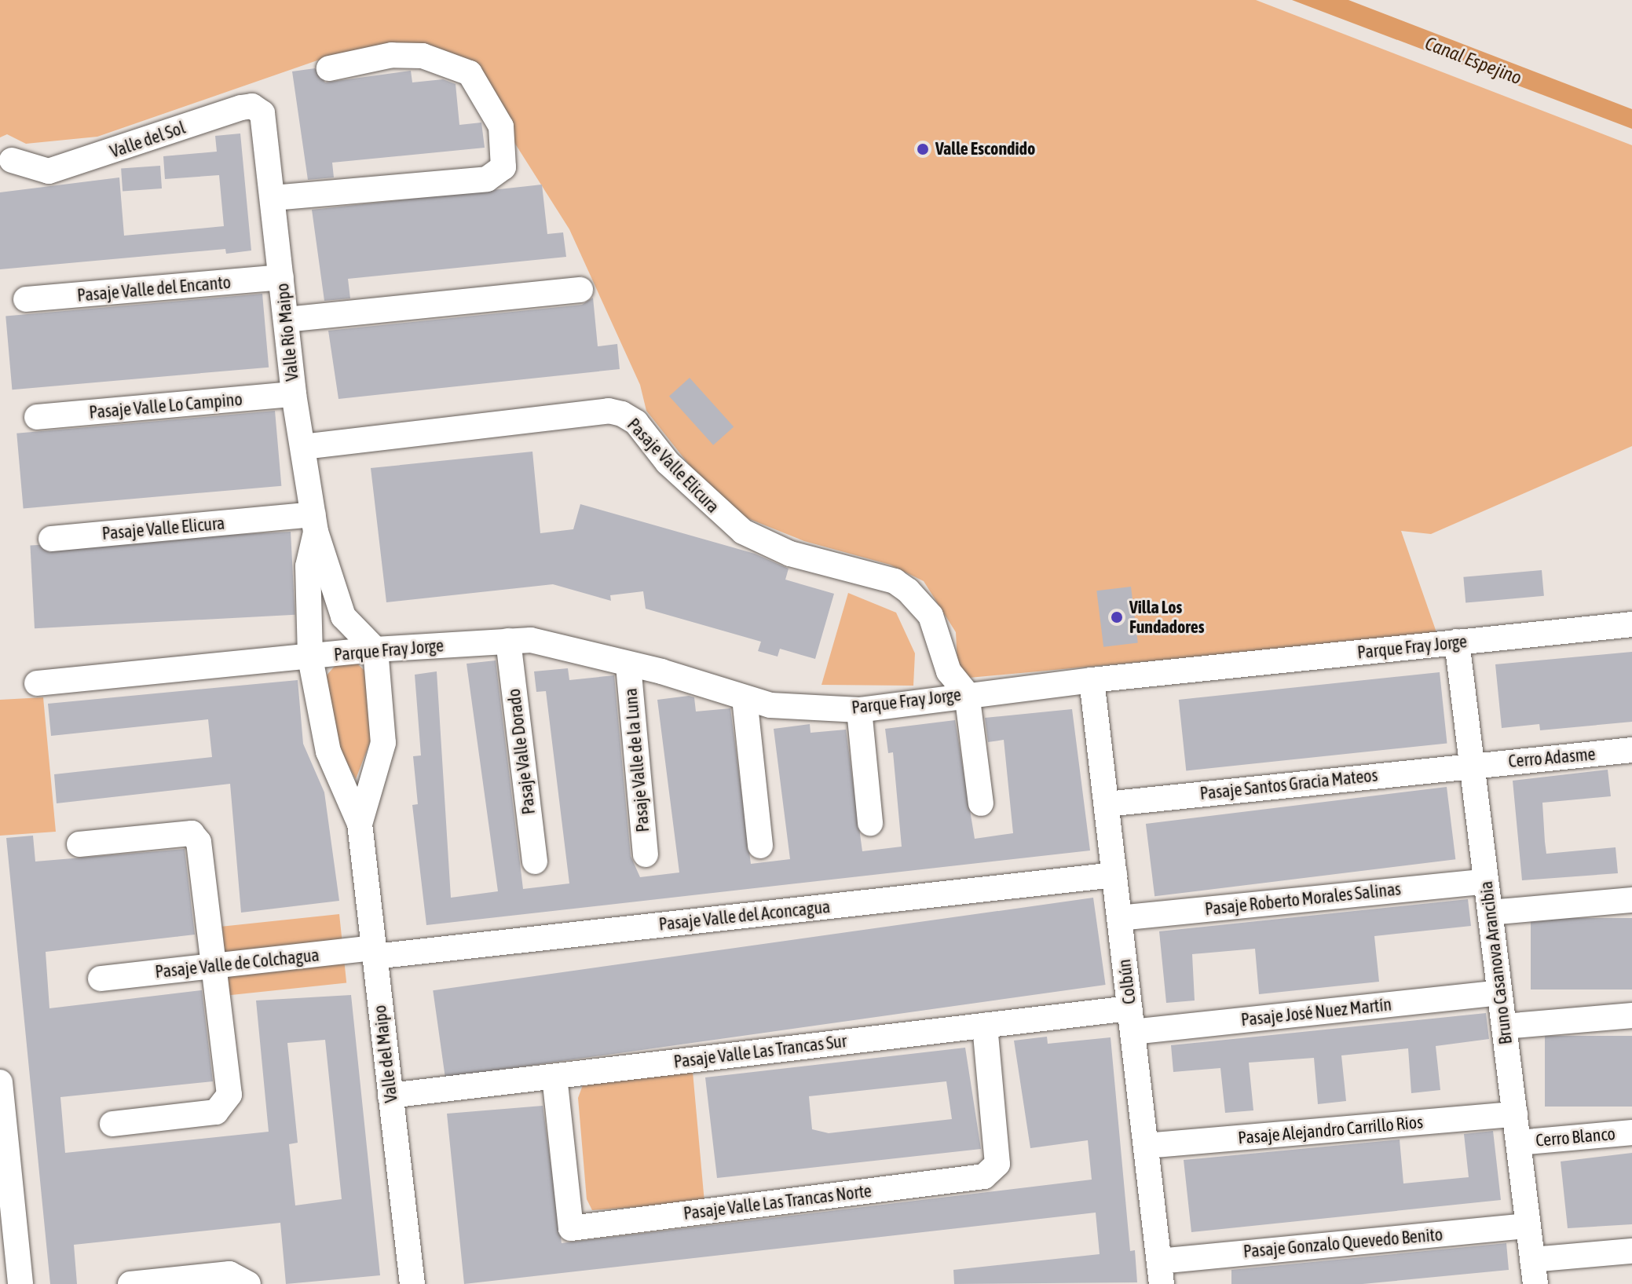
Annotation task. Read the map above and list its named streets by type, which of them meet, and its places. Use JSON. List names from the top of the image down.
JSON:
{
  "streets": {
    "street": [
      "Valle del Sol",
      "Pasaje Valle del Encanto",
      "Valle Río Maipo",
      "Pasaje Valle Lo Campino",
      "Pasaje Valle Elicura",
      "Parque Fray Jorge",
      "Pasaje Valle Dorado",
      "Cerro Adasme",
      "Pasaje Valle de la Luna",
      "Pasaje Santos Gracia Mateos",
      "Pasaje Roberto Morales Salinas",
      "Pasaje Valle del Aconcagua",
      "Bruno Casanova Arancibia",
      "Pasaje Valle de Colchagua",
      "Colbún",
      "Pasaje José Nuez Martín",
      "Pasaje Valle Las Trancas Sur",
      "Valle del Maipo",
      "Pasaje Alejandro Carrillo Rios",
      "Cerro Blanco",
      "Pasaje Valle Las Trancas Norte",
      "Pasaje Gonzalo Quevedo Benito"
    ]
  },
  "crossings": [
    ["Valle del Sol", "Valle Río Maipo"],
    ["Pasaje Valle del Encanto", "Valle Río Maipo"],
    ["Valle Río Maipo", "Pasaje Valle Lo Campino"],
    ["Valle Río Maipo", "Pasaje Valle Elicura"],
    ["Valle Río Maipo", "Parque Fray Jorge"],
    ["Valle Río Maipo", "Valle del Maipo"],
    ["Pasaje Valle Elicura", "Parque Fray Jorge"],
    ["Parque Fray Jorge", "Pasaje Valle Dorado"],
    ["Parque Fray Jorge", "Pasaje Valle de la Luna"],
    ["Parque Fray Jorge", "Bruno Casanova Arancibia"],
    ["Parque Fray Jorge", "Colbún"],
    ["Parque Fray Jorge", "Valle del Maipo"],
    ["Cerro Adasme", "Pasaje Santos Gracia Mateos"],
    ["Cerro Adasme", "Bruno Casanova Arancibia"],
    ["Pasaje Santos Gracia Mateos", "Bruno Casanova Arancibia"],
    ["Pasaje Santos Gracia Mateos", "Colbún"],
    ["Pasaje Roberto Morales Salinas", "Bruno Casanova Arancibia"],
    ["Pasaje Roberto Morales Salinas", "Colbún"],
    ["Pasaje Valle del Aconcagua", "Pasaje Valle de Colchagua"],
    ["Pasaje Valle del Aconcagua", "Colbún"],
    ["Pasaje Valle del Aconcagua", "Valle del Maipo"],
    ["Bruno Casanova Arancibia", "Pasaje José Nuez Martín"],
    ["Bruno Casanova Arancibia", "Pasaje Alejandro Carrillo Rios"],
    ["Bruno Casanova Arancibia", "Cerro Blanco"],
    ["Bruno Casanova Arancibia", "Pasaje Gonzalo Quevedo Benito"],
    ["Pasaje Valle de Colchagua", "Valle del Maipo"],
    ["Colbún", "Pasaje José Nuez Martín"],
    ["Colbún", "Pasaje Valle Las Trancas Sur"],
    ["Colbún", "Pasaje Alejandro Carrillo Rios"],
    ["Colbún", "Pasaje Gonzalo Quevedo Benito"],
    ["Pasaje José Nuez Martín", "Pasaje Valle Las Trancas Sur"],
    ["Pasaje Valle Las Trancas Sur", "Valle del Maipo"],
    ["Pasaje Valle Las Trancas Sur", "Pasaje Valle Las Trancas Norte"]
  ],
  "water": ["Canal Espejino"],
  "places": ["Valle Escondido", "Villa Los Fundadores"]
}
